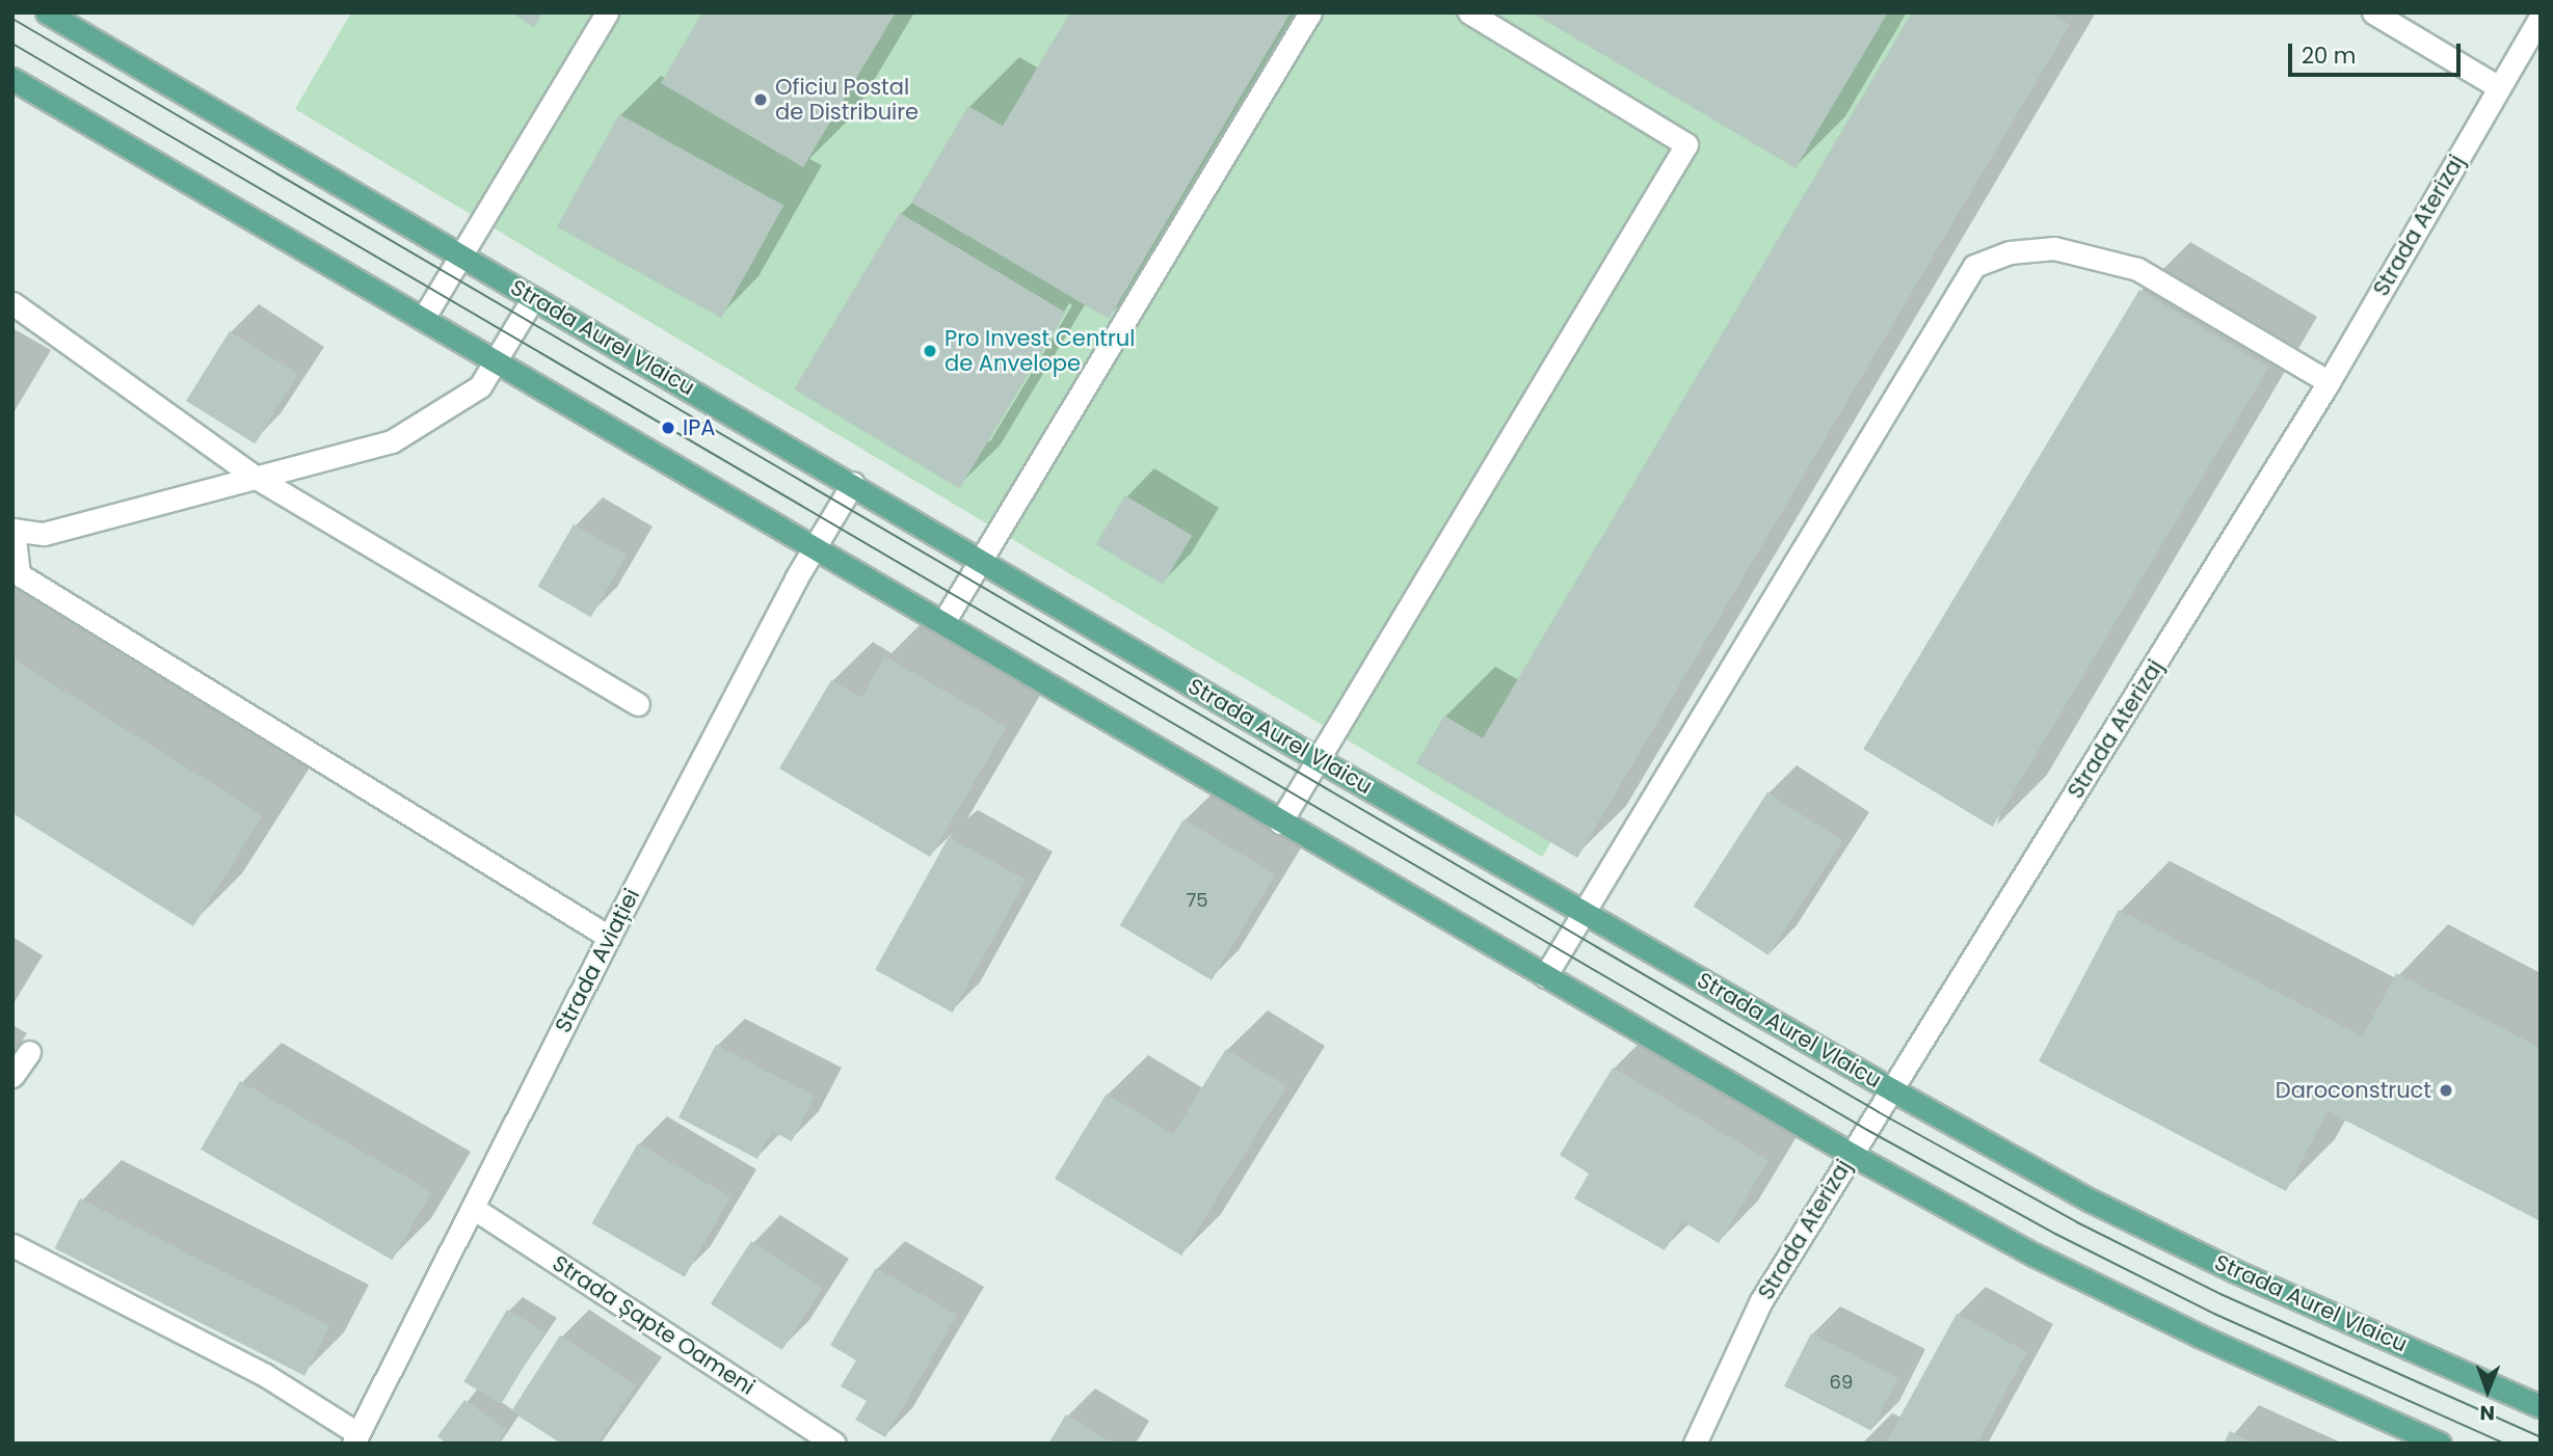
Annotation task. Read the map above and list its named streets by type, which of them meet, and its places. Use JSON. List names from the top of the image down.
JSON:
{
  "streets": {
    "main road": ["Strada Aurel Vlaicu"],
    "street": ["Strada Aterizaj", "Strada Aviației", "Strada Șapte Oameni"]
  },
  "crossings": [
    ["Strada Aterizaj", "Strada Aurel Vlaicu"],
    ["Strada Aurel Vlaicu", "Strada Aviației"],
    ["Strada Aviației", "Strada Șapte Oameni"]
  ],
  "places": [
    "Oficiu Postal de Distribuire",
    "Pro Invest Centrul de Anvelope",
    "IPA",
    "Daroconstruct"
  ],
  "house_numbers": ["75", "69"],
  "scale_bar": "20 m",
  "north": "bottom"
}
